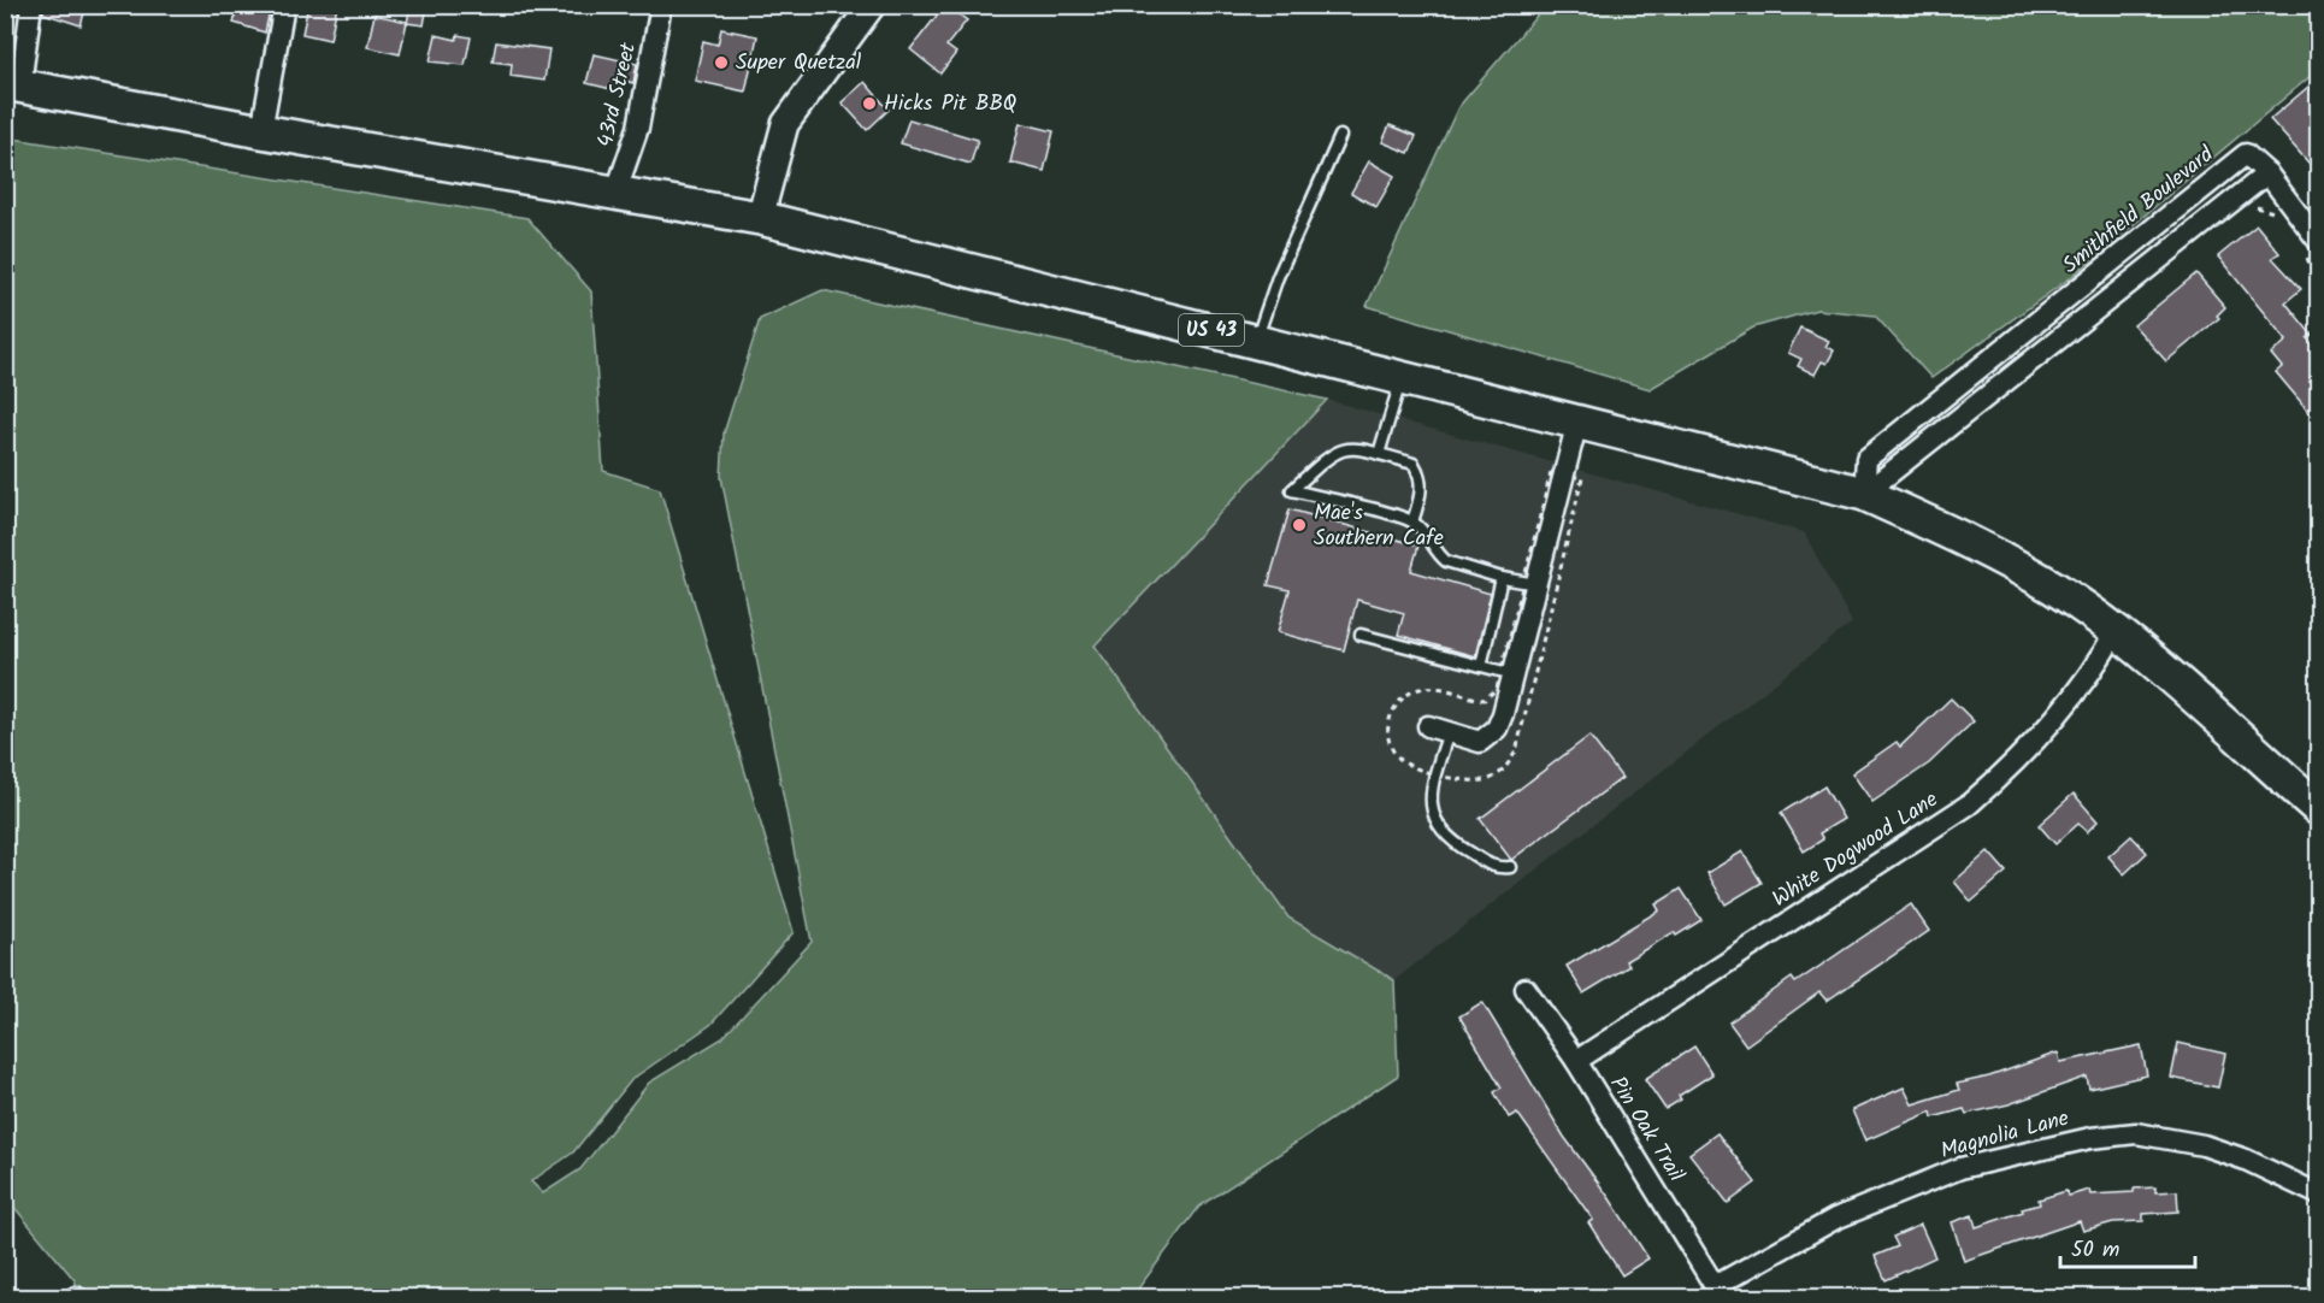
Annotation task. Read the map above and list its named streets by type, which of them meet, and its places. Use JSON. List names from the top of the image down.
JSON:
{
  "streets": {
    "highway": ["US 43"],
    "street": [
      "43rd Street",
      "Smithfield Boulevard",
      "White Dogwood Lane",
      "Pin Oak Trail",
      "Magnolia Lane"
    ]
  },
  "crossings": [
    ["43rd Street", "US 43"],
    ["Smithfield Boulevard", "US 43"],
    ["US 43", "White Dogwood Lane"],
    ["White Dogwood Lane", "Pin Oak Trail"],
    ["Pin Oak Trail", "Magnolia Lane"]
  ],
  "places": ["Super Quetzal", "Hicks Pit BBQ", "Mae's Southern Cafe"],
  "scale_bar": "50 m"
}
